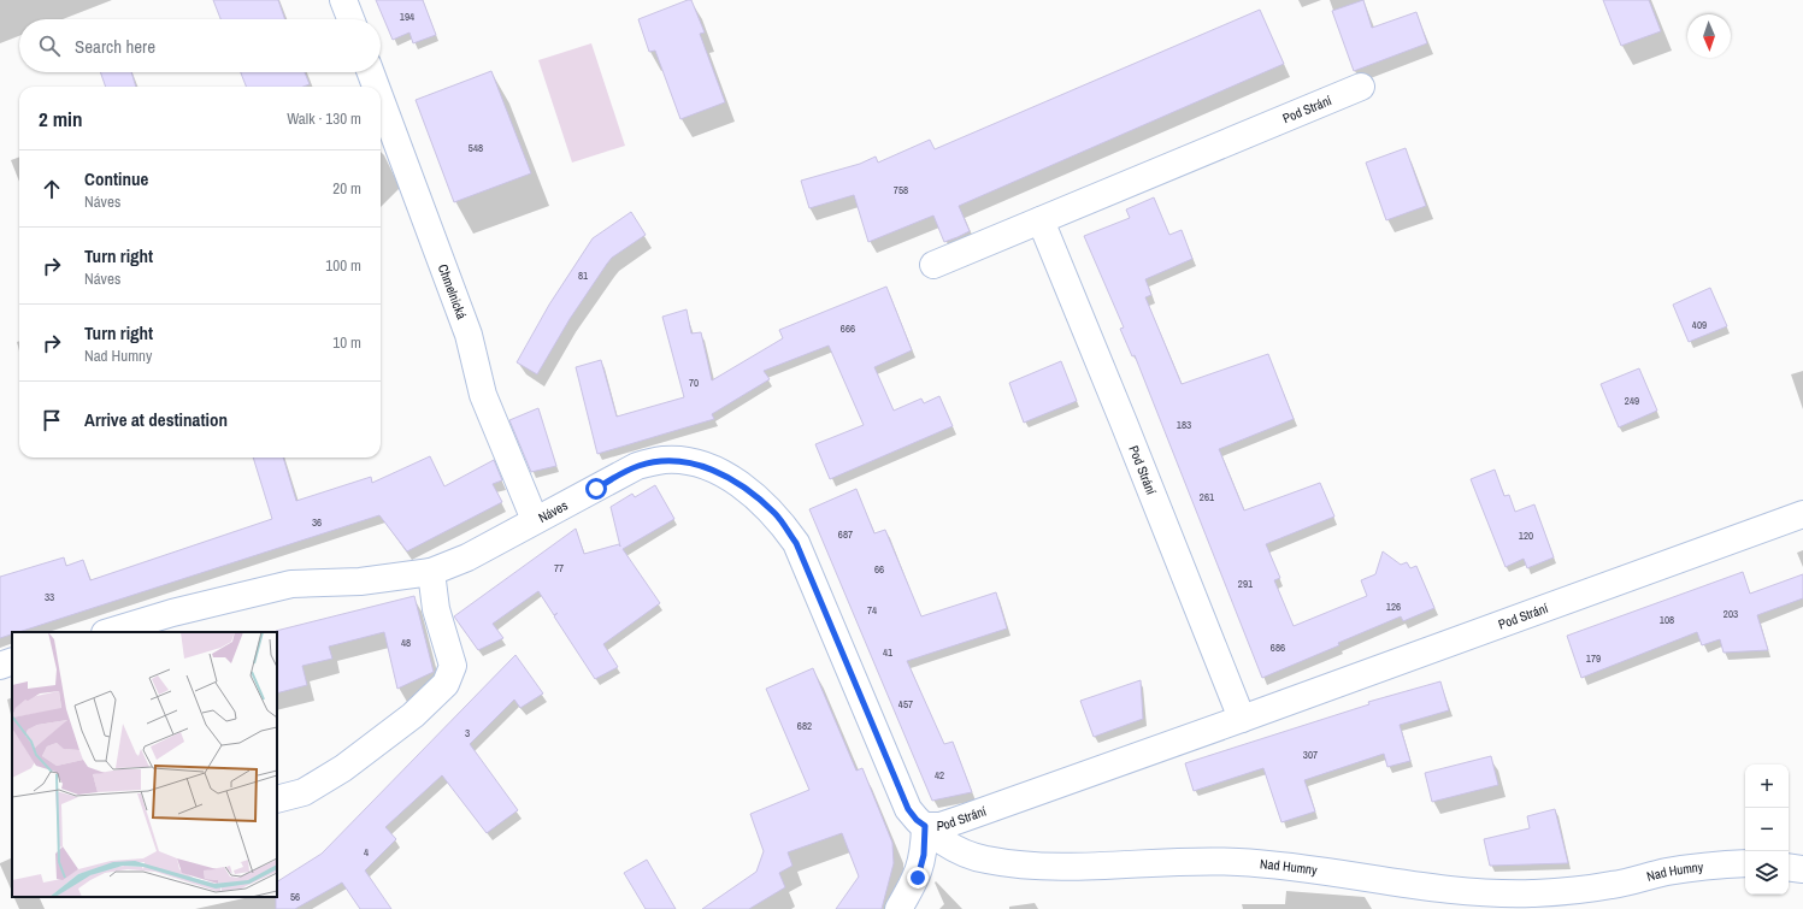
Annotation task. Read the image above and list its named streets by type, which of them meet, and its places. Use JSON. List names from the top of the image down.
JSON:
{
  "streets": {
    "street": [
      "Pod Strání",
      "Chmelnická",
      "Náves",
      "Nad Humny"
    ]
  },
  "crossings": [
    ["Pod Strání", "Náves"],
    ["Pod Strání", "Nad Humny"],
    ["Chmelnická", "Náves"],
    ["Náves", "Nad Humny"]
  ],
  "house_numbers": [
    "194",
    "548",
    "758",
    "81",
    "409",
    "666",
    "70",
    "249",
    "183",
    "261",
    "36",
    "687",
    "120",
    "77",
    "66",
    "291",
    "33",
    "126",
    "74",
    "203",
    "108",
    "48",
    "686",
    "41",
    "179",
    "457",
    "682",
    "3",
    "307",
    "42",
    "4",
    "56"
  ],
  "north": "bottom",
  "page": {
    "search": "Search here",
    "heading": ["2 min", "Walk · 130 m"],
    "list": [
      ["Continue", "Náves", "20 m"],
      ["Turn right", "Náves", "100 m"],
      ["Turn right", "Nad Humny", "10 m"],
      "Arrive at destination"
    ],
    "map_buttons": ["+", "−"]
  }
}
